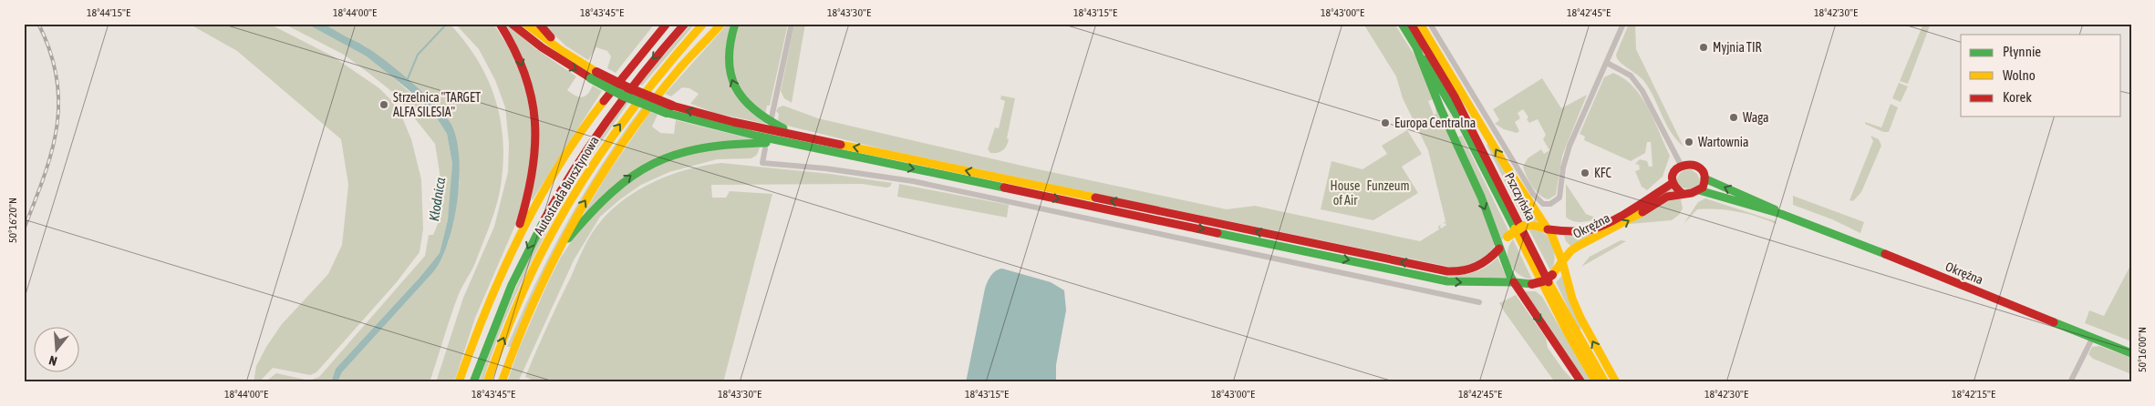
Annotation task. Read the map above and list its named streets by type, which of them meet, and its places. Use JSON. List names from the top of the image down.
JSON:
{
  "streets": {
    "main road": ["Autostrada Bursztynowa", "Pszczyńska", "Okrężna"]
  },
  "water": ["Kłodnica"],
  "parks": ["House of Air", "Funzeum"],
  "places": [
    "Myjnia TIR",
    "Strzelnica \"TARGET ALFA SILESIA\"",
    "Waga",
    "Europa Centralna",
    "Wartownia",
    "KFC"
  ],
  "legend": ["Płynnie", "Wolno", "Korek"],
  "north": "bottom",
  "coordinates": [
    "18°44'15\"E",
    "18°44'00\"E",
    "18°43'45\"E",
    "18°43'30\"E",
    "18°43'15\"E",
    "18°43'00\"E",
    "18°42'45\"E",
    "18°42'30\"E",
    "50°16'20\"N",
    "50°16'00\"N",
    "18°42'15\"E"
  ]
}
